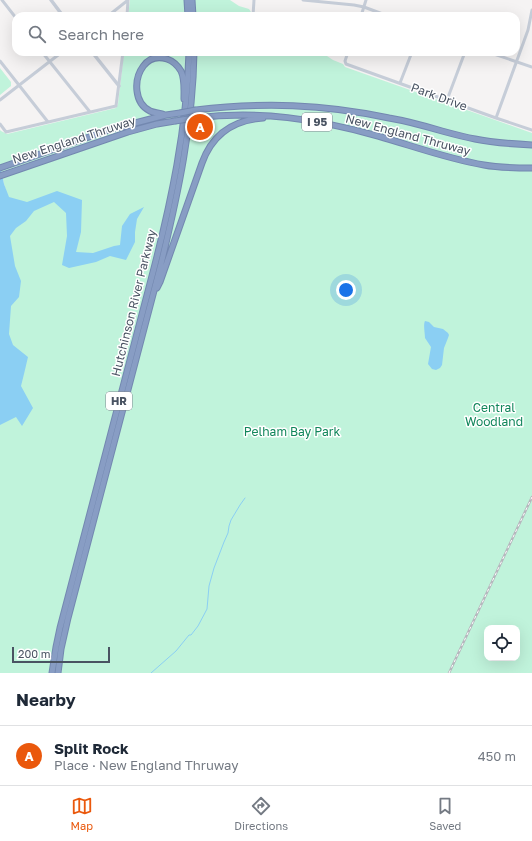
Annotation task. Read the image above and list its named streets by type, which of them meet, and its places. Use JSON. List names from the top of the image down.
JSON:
{
  "streets": {
    "highway": [
      "I 95",
      "New England Thruway",
      "Hutchinson River Parkway",
      "HR"
    ],
    "street": ["Park Drive"]
  },
  "parks": ["Central Woodland", "Pelham Bay Park"],
  "scale_bar": "200 m",
  "page": {
    "search": "Search here",
    "pins": "A",
    "scale": "200 m",
    "heading": "Nearby",
    "list": [
      {
        "mark": "A",
        "name": "Split Rock",
        "note": "Place · New England Thruway",
        "value": "450 m"
      }
    ],
    "nav": ["Map", "Directions", "Saved"]
  }
}
